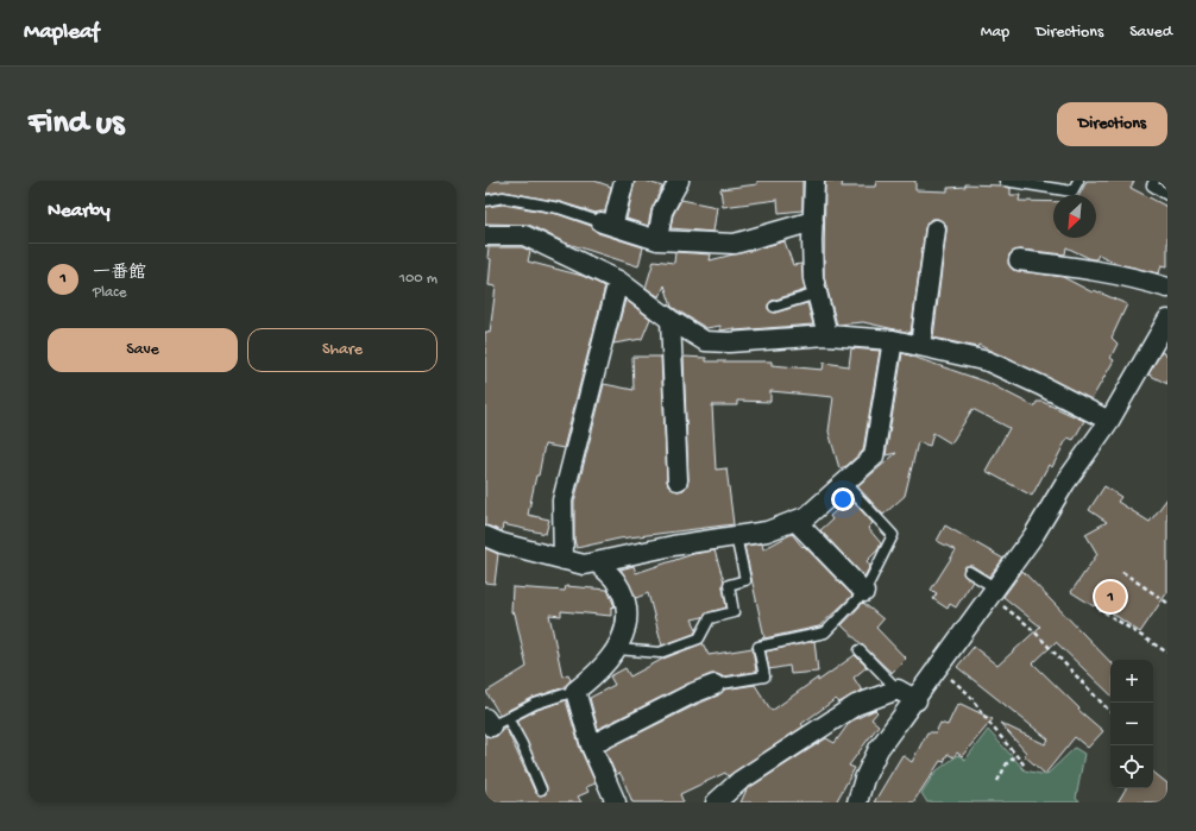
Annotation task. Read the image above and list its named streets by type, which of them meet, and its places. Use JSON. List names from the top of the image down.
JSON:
{
  "north": "bottom left",
  "page": {
    "header": "Mapleaf",
    "nav": ["Map", "Directions", "Saved"],
    "buttons": [
      "Directions",
      ["Save", "Share"]
    ],
    "title": "Find us",
    "heading": "Nearby",
    "list": [
      {
        "mark": "1",
        "name": "一番館",
        "note": "Place",
        "value": "100 m"
      }
    ],
    "pins": "1",
    "map_buttons": ["+", "−"]
  }
}
